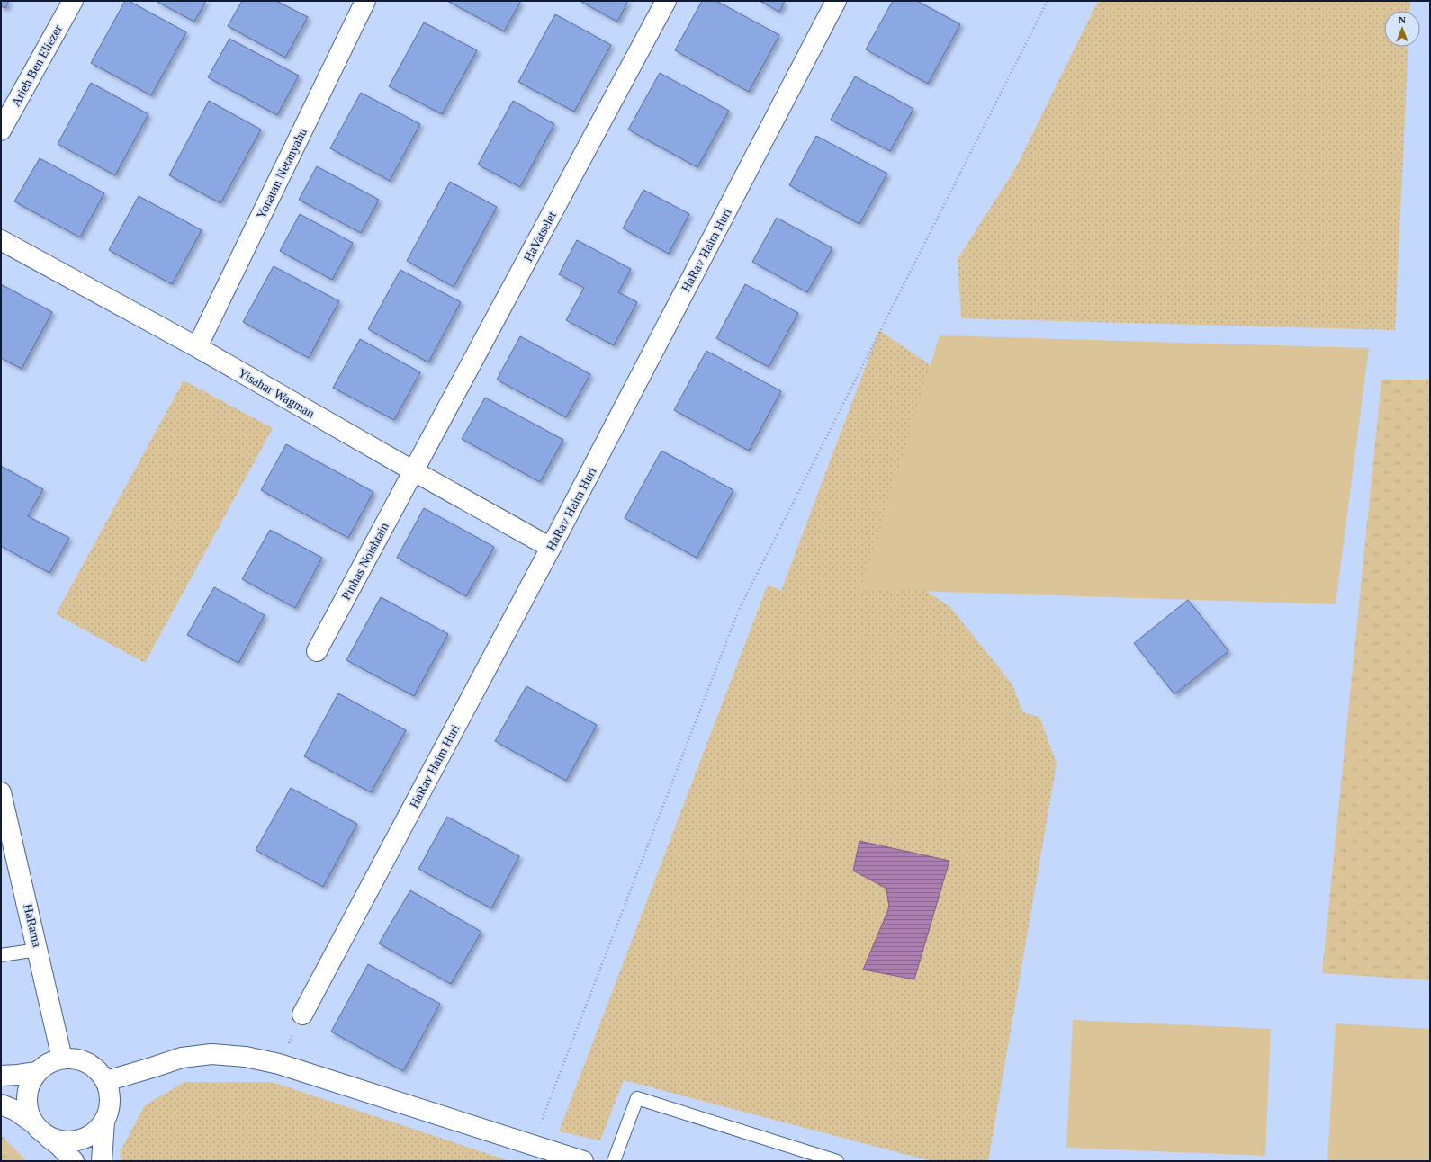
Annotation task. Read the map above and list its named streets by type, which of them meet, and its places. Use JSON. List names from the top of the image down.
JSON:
{
  "streets": {
    "street": [
      "Arieh Ben Eliezer",
      "Yonatan Netanyahu",
      "HaVatselet",
      "HaRav Haim Huri",
      "Yisahar Wagman",
      "Pinhas Noishtain",
      "HaRama"
    ]
  },
  "crossings": [
    ["Yonatan Netanyahu", "Yisahar Wagman"],
    ["HaVatselet", "Yisahar Wagman"],
    ["HaVatselet", "Pinhas Noishtain"],
    ["HaRav Haim Huri", "Yisahar Wagman"],
    ["Yisahar Wagman", "Pinhas Noishtain"]
  ],
  "north": "top"
}
